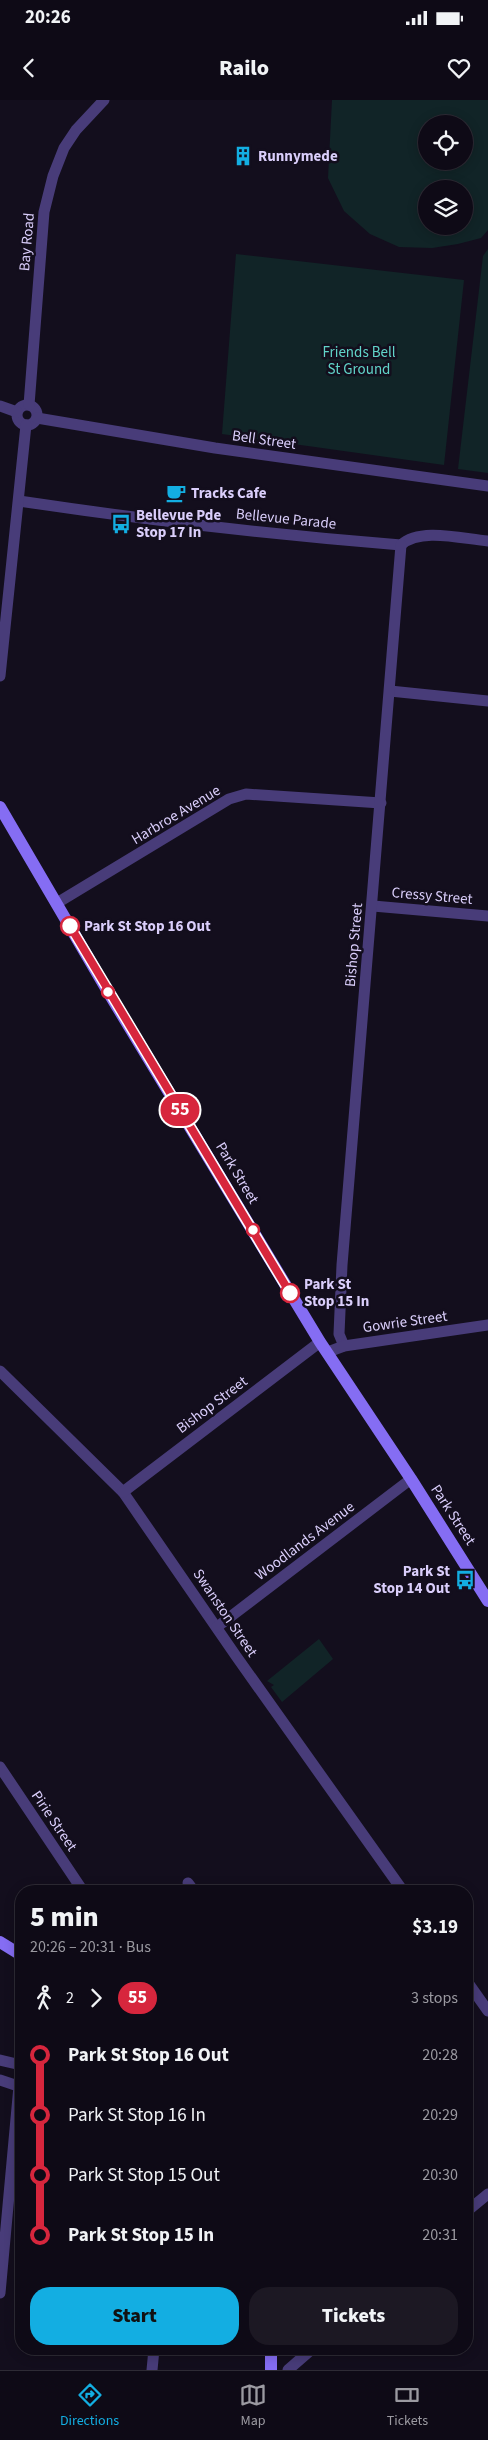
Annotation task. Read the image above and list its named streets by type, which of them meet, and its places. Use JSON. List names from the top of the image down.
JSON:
{
  "streets": {
    "street": [
      "Bay Road",
      "Bell Street",
      "Bellevue Parade",
      "Harbroe Avenue",
      "Cressy Street",
      "Bishop Street",
      "Park Street",
      "Gowrie Street",
      "Woodlands Avenue",
      "Swanston Street",
      "Pirie Street"
    ]
  },
  "crossings": [
    ["Bay Road", "Bell Street"],
    ["Bellevue Parade", "Bishop Street"],
    ["Harbroe Avenue", "Bishop Street"],
    ["Harbroe Avenue", "Park Street"],
    ["Cressy Street", "Bishop Street"],
    ["Bishop Street", "Park Street"],
    ["Bishop Street", "Gowrie Street"],
    ["Bishop Street", "Swanston Street"],
    ["Park Street", "Gowrie Street"],
    ["Park Street", "Woodlands Avenue"],
    ["Woodlands Avenue", "Swanston Street"]
  ],
  "parks": ["Friends Bell St Ground"],
  "places": {
    "building": ["Runnymede"],
    "cafe": ["Tracks Cafe"],
    "bus stop": ["Bellevue Pde Stop 17 In", "Park St Stop 14 Out"],
    "other": ["Park St Stop 16 Out", "Park St Stop 15 In"]
  },
  "lines": ["bus line 55"],
  "page": {
    "status": "20:26",
    "header": "Railo",
    "on_map": "55",
    "heading": ["5 min", "20:26 – 20:31 · Bus", "$3.19"],
    "legs": ["2", "55", "3 stops"],
    "list": [
      {
        "name": "Park St Stop 16 Out",
        "value": "20:28"
      },
      {
        "name": "Park St Stop 16 In",
        "value": "20:29"
      },
      {
        "name": "Park St Stop 15 Out",
        "value": "20:30"
      },
      {
        "name": "Park St Stop 15 In",
        "value": "20:31"
      }
    ],
    "buttons": ["Start", "Tickets"],
    "tabs": ["Directions", "Map", "Tickets"]
  }
}
